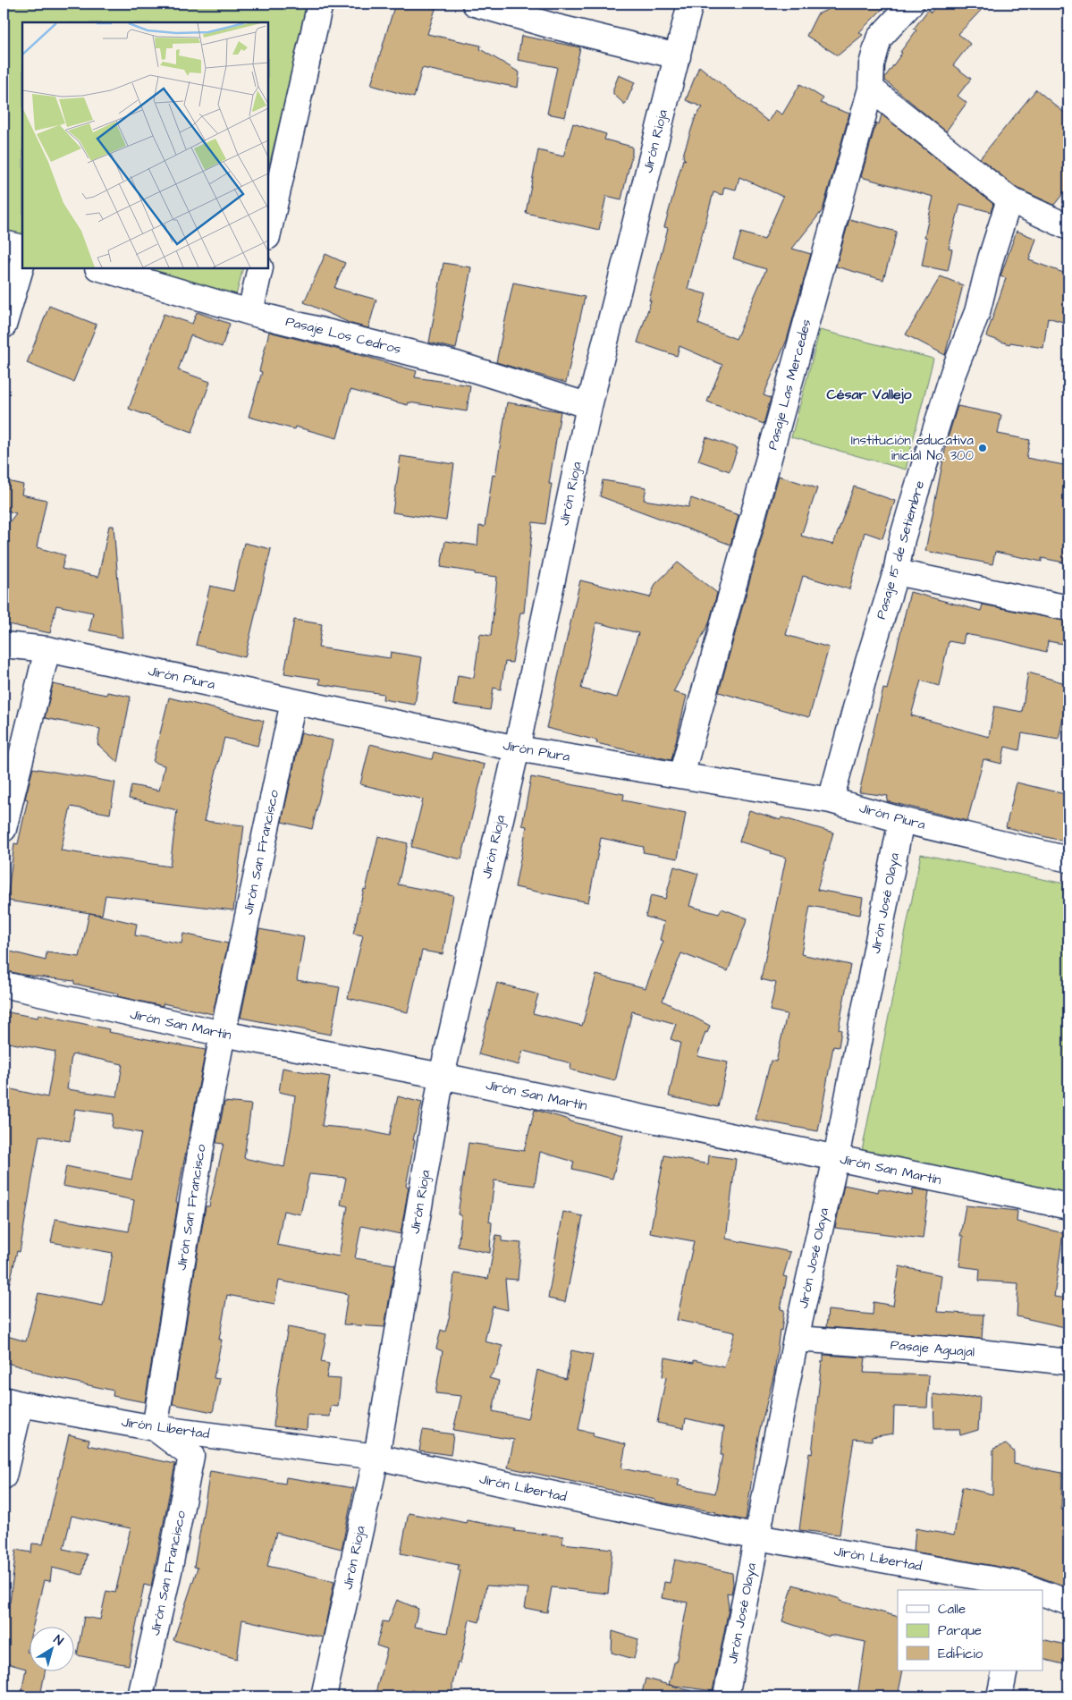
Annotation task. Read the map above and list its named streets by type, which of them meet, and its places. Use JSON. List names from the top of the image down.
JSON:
{
  "streets": {
    "street": [
      "Jirón Rioja",
      "Pasaje Los Cedros",
      "Pasaje Las Mercedes",
      "Pasaje 15 de Setiembre",
      "Jirón Piura",
      "Jirón San Francisco",
      "Jirón José Olaya",
      "Jirón San Martín",
      "Pasaje Aguajal",
      "Jirón Libertad"
    ]
  },
  "crossings": [
    ["Jirón Rioja", "Pasaje Los Cedros"],
    ["Jirón Rioja", "Jirón Piura"],
    ["Jirón Rioja", "Jirón San Martín"],
    ["Jirón Rioja", "Jirón Libertad"],
    ["Pasaje Las Mercedes", "Jirón Piura"],
    ["Pasaje 15 de Setiembre", "Jirón Piura"],
    ["Jirón Piura", "Jirón San Francisco"],
    ["Jirón Piura", "Jirón José Olaya"],
    ["Jirón San Francisco", "Jirón San Martín"],
    ["Jirón San Francisco", "Jirón Libertad"],
    ["Jirón José Olaya", "Jirón San Martín"],
    ["Jirón José Olaya", "Pasaje Aguajal"],
    ["Jirón José Olaya", "Jirón Libertad"]
  ],
  "districts": ["César Vallejo"],
  "places": ["Institución educativa inicial No. 300"],
  "legend": ["Calle", "Parque", "Edificio"],
  "north": "top right"
}
